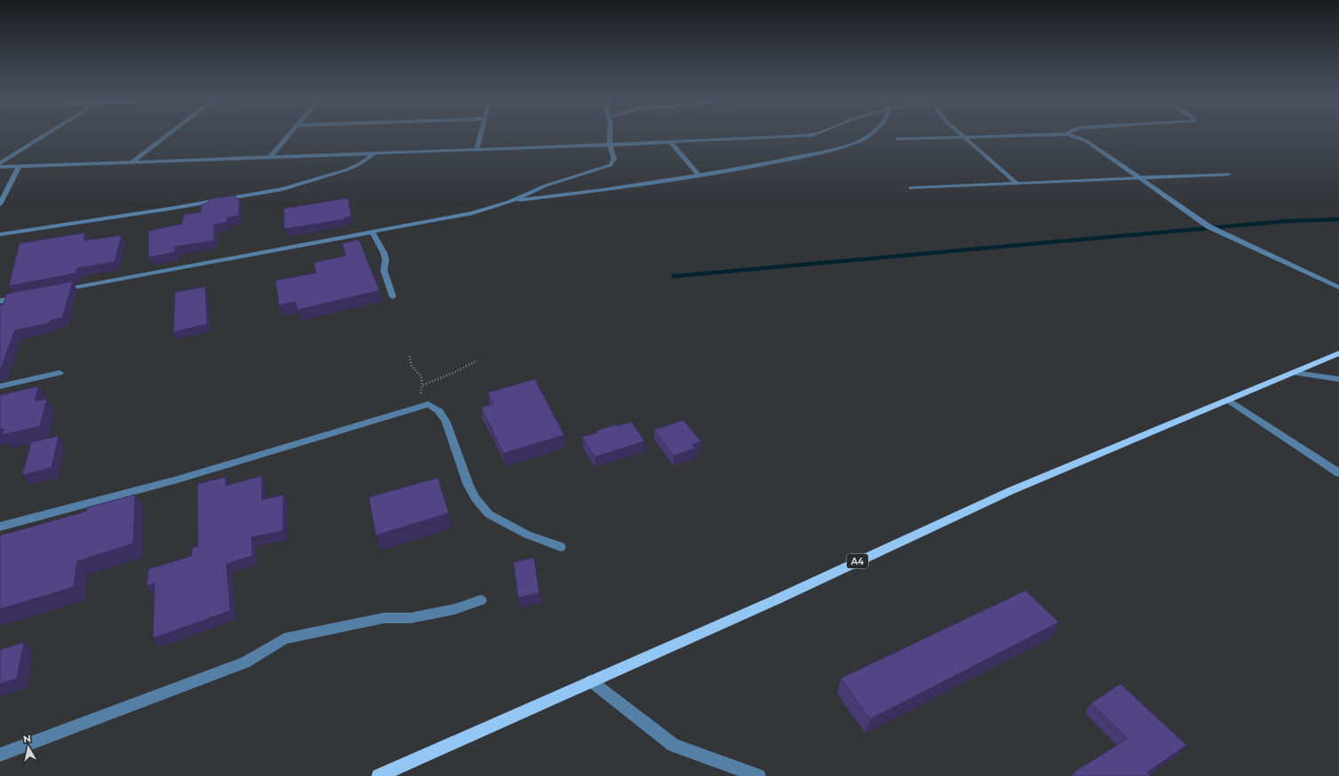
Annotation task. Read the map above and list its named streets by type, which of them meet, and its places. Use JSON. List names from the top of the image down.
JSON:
{
  "streets": {
    "main road": ["A4"]
  },
  "north": "top"
}
